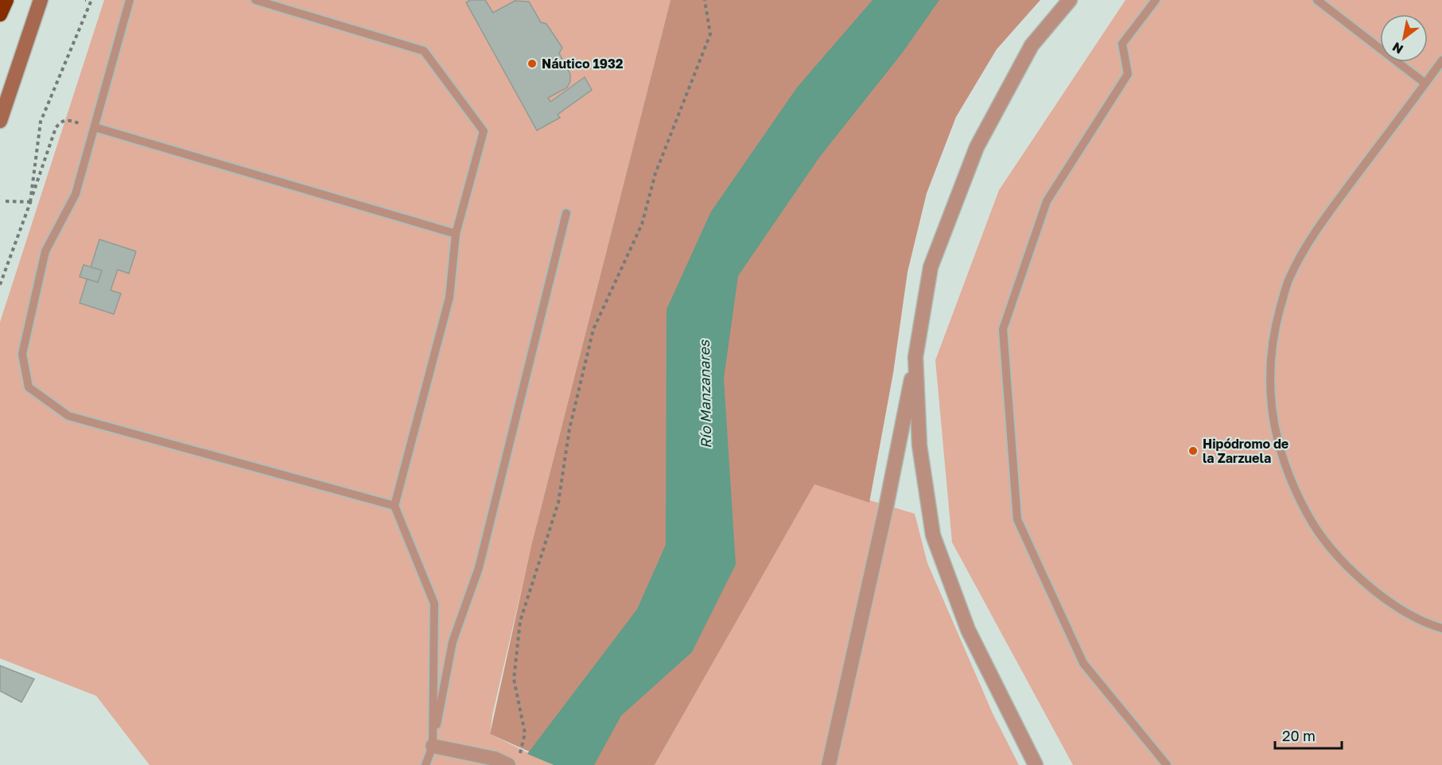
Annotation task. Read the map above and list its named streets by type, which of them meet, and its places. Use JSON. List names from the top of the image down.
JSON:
{
  "water": ["Río Manzanares"],
  "places": ["Náutico 1932", "Hipódromo de la Zarzuela"],
  "scale_bar": "20 m",
  "north": "bottom left"
}
